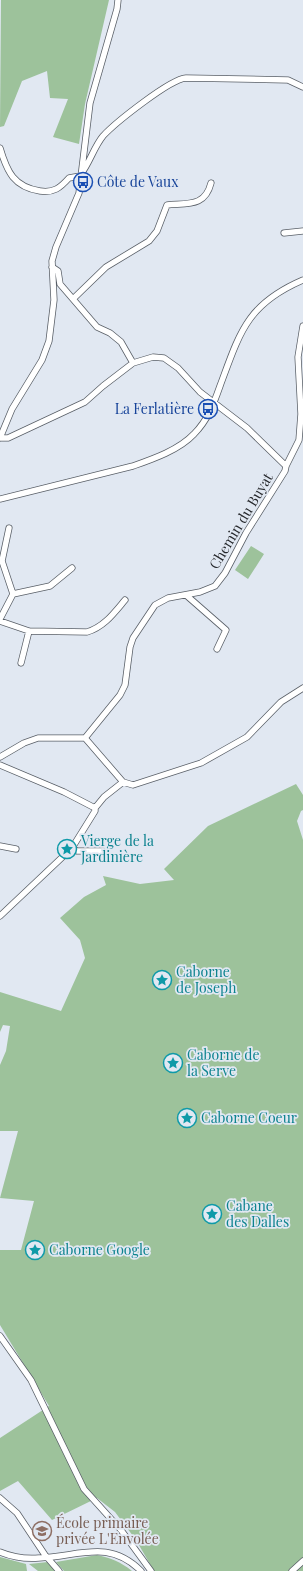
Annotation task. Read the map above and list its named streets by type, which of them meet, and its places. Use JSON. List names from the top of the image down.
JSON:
{
  "streets": {
    "street": ["Chemin du Buyat"]
  },
  "places": {
    "bus stop": ["Côte de Vaux", "La Ferlatière"],
    "place": [
      "Vierge de la Jardinière",
      "Caborne de Joseph",
      "Caborne de la Serve",
      "Caborne Coeur",
      "Cabane des Dalles",
      "Caborne Google"
    ],
    "school or university": ["École primaire privée L'Envolée"]
  }
}
